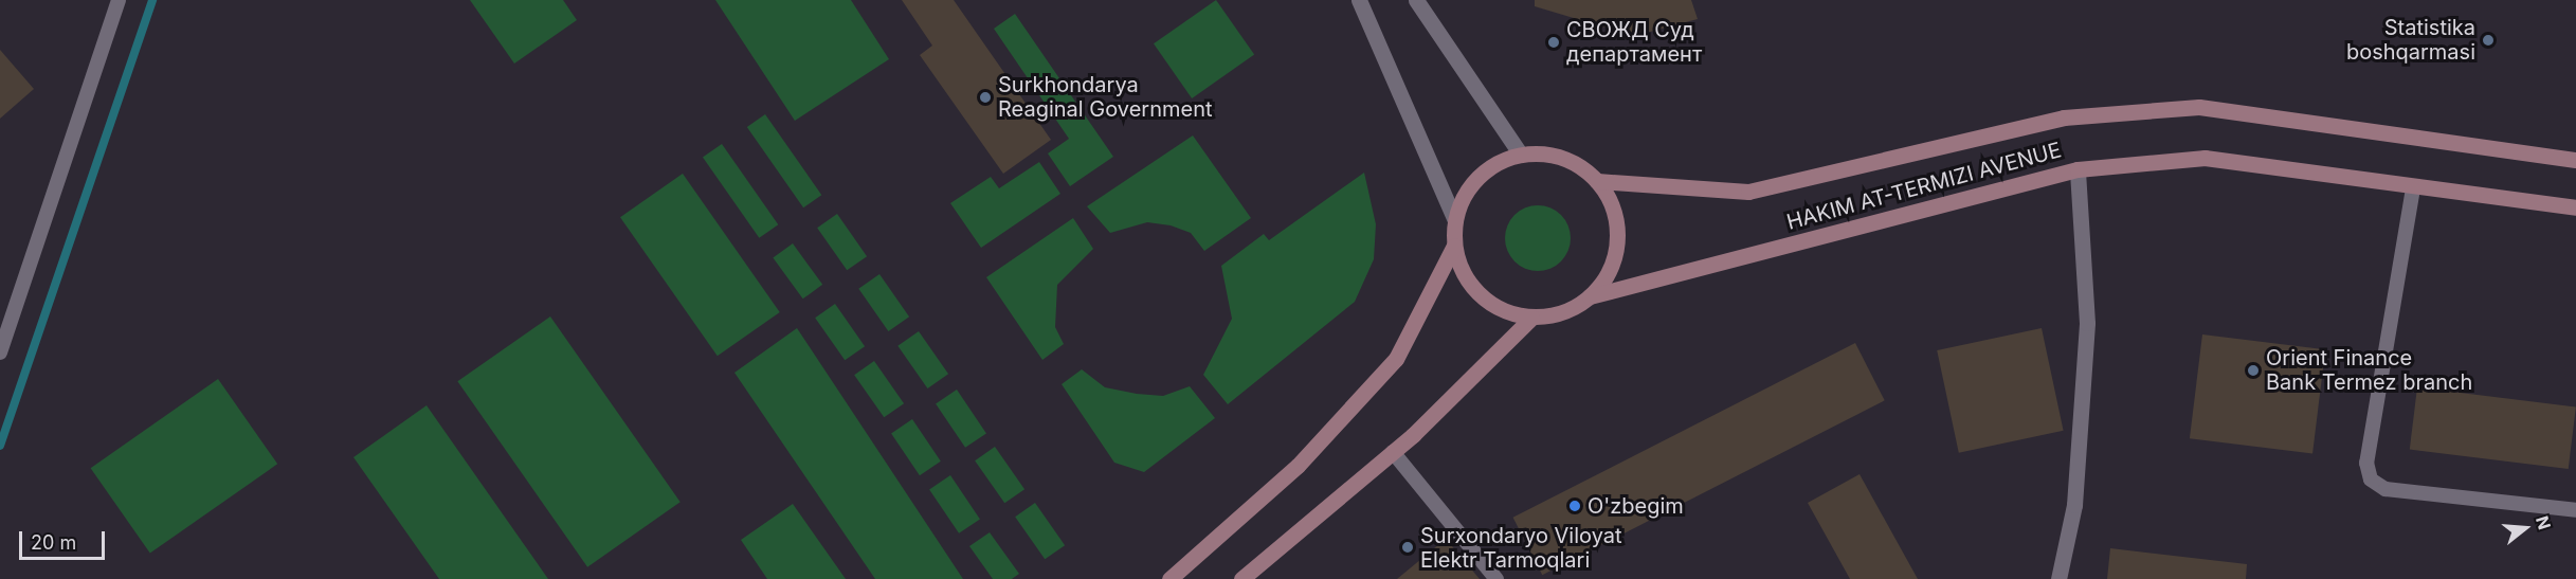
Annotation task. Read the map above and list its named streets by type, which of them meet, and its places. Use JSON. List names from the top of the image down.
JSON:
{
  "streets": {
    "main road": ["HAKIM AT-TERMIZI AVENUE"]
  },
  "places": [
    "Statistika boshqarmasi",
    "СВОЖД Суд департамент",
    "Surkhondarya Reaginal Government",
    "Orient Finance Bank Termez branch",
    "O'zbegim",
    "Surxondaryo Viloyat Elektr Tarmoqlari"
  ],
  "scale_bar": "20 m",
  "north": "right"
}
